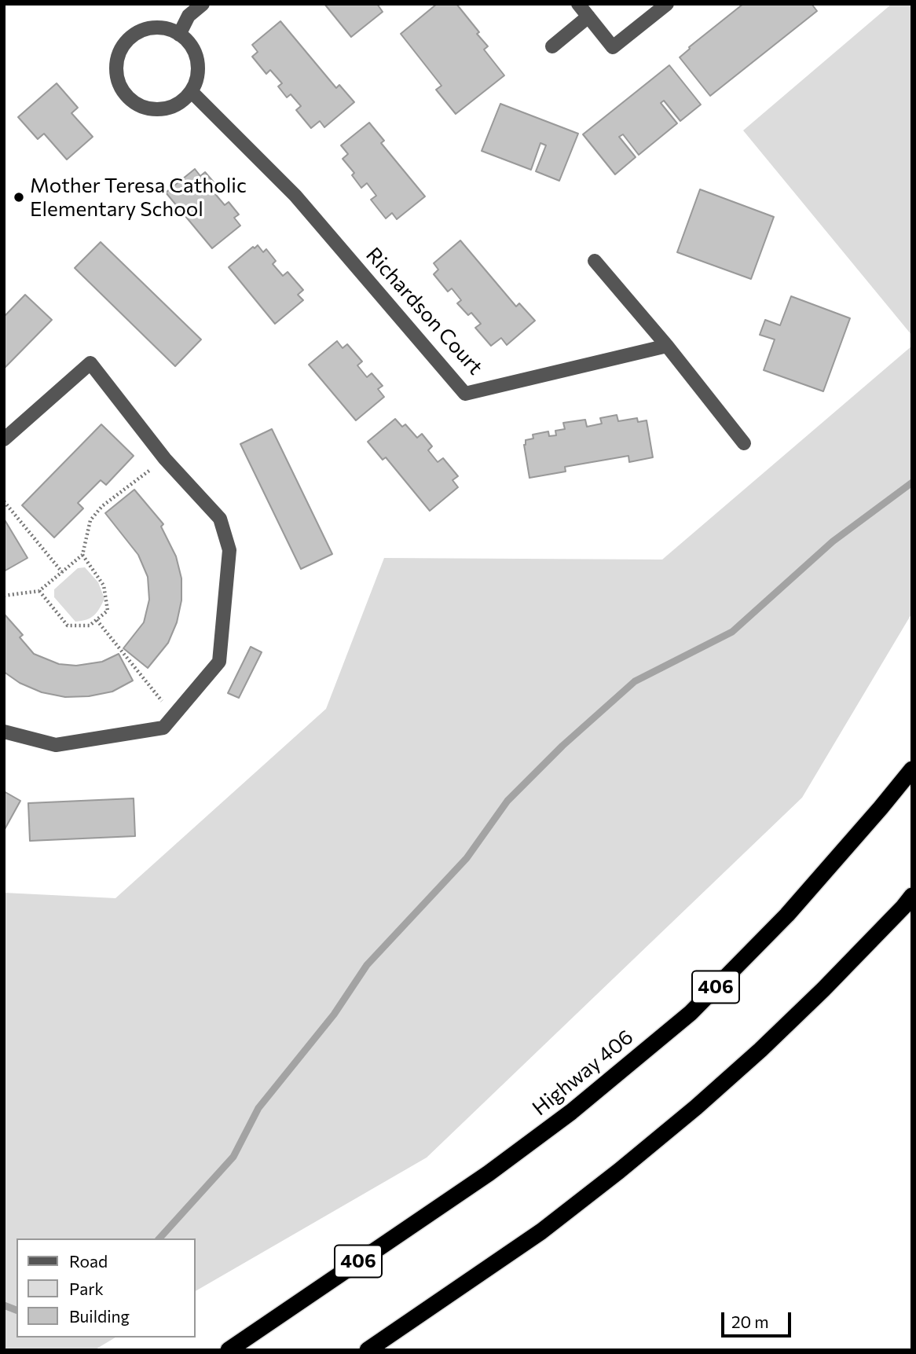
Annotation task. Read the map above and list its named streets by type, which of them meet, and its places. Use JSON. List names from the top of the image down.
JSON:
{
  "streets": {
    "highway": ["406", "Highway 406"],
    "street": ["Richardson Court"]
  },
  "places": ["Mother Teresa Catholic Elementary School"],
  "legend": ["Road", "Park", "Building"],
  "scale_bar": "20 m"
}
